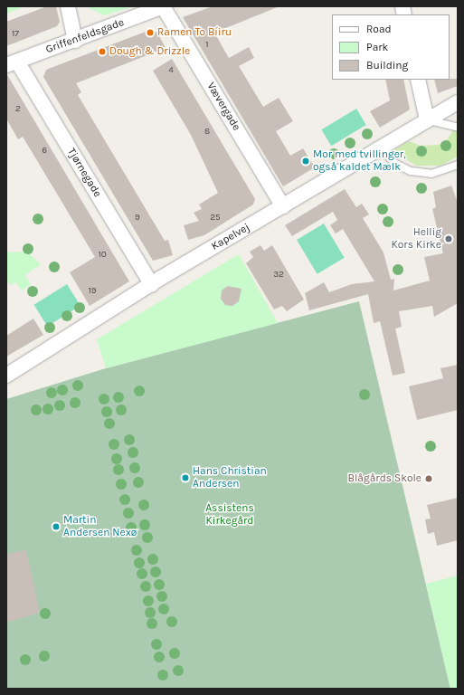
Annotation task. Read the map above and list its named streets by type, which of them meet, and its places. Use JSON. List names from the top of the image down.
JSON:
{
  "streets": {
    "street": [
      "Griffenfeldsgade",
      "Vævergade",
      "Tjørnegade",
      "Kapelvej"
    ]
  },
  "crossings": [
    ["Griffenfeldsgade", "Vævergade"],
    ["Griffenfeldsgade", "Tjørnegade"],
    ["Vævergade", "Kapelvej"],
    ["Tjørnegade", "Kapelvej"]
  ],
  "parks": ["Assistens Kirkegård"],
  "places": [
    "Ramen To Bíiru",
    "Dough & Drizzle",
    "Mor med tvillinger, også kaldet Mælk",
    "Hellig Kors Kirke",
    "Hans Christian Andersen",
    "Blågårds Skole",
    "Martin Andersen Nexø"
  ],
  "house_numbers": [
    "17",
    "1",
    "4",
    "2",
    "8",
    "6",
    "9",
    "25",
    "10",
    "32",
    "19"
  ],
  "legend": ["Road", "Park", "Building"]
}
